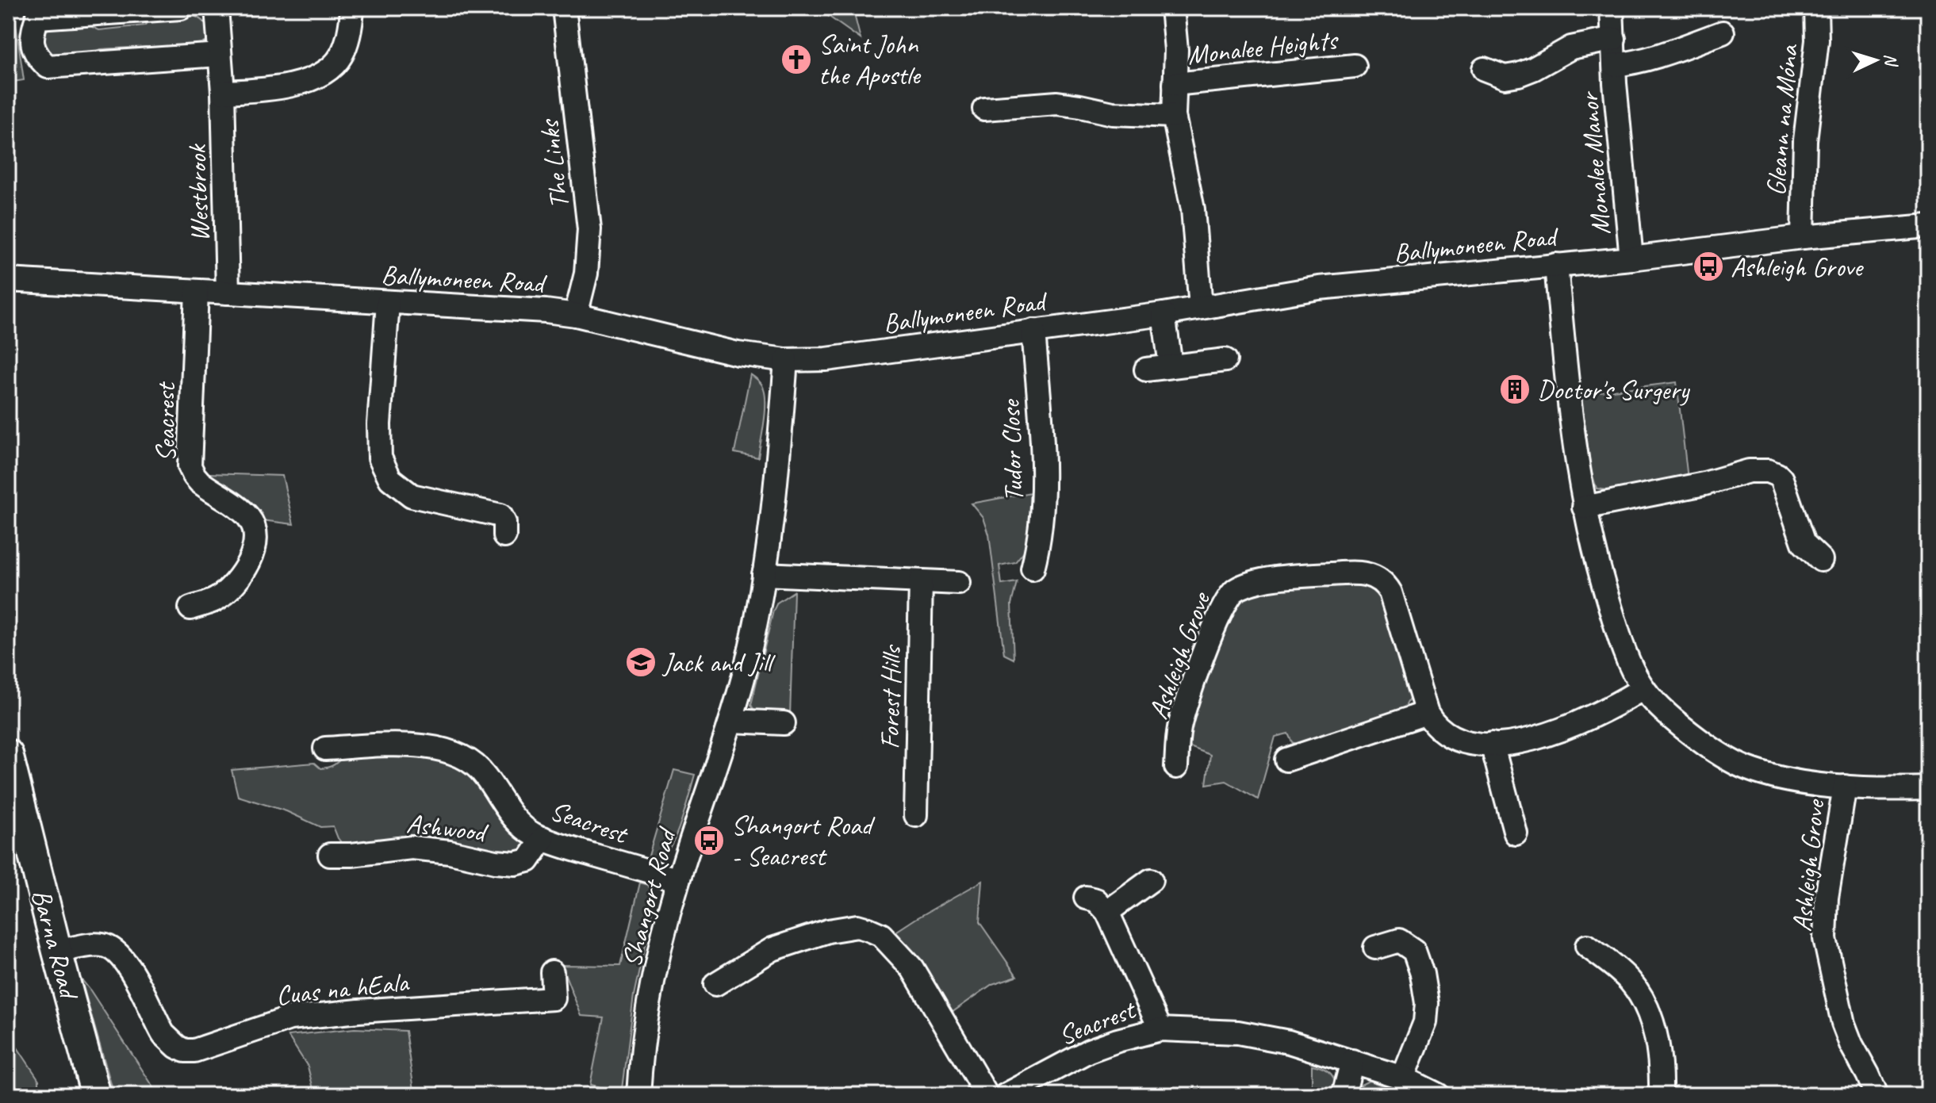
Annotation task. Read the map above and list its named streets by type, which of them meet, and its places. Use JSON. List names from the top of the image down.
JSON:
{
  "streets": {
    "main road": ["Barna Road"],
    "street": [
      "Monalee Heights",
      "Gleann na Móna",
      "Monalee Manor",
      "The Links",
      "Westbrook",
      "Ballymoneen Road",
      "Seacrest",
      "Tudor Close",
      "Ashleigh Grove",
      "Forest Hills",
      "Ashwood",
      "Shangort Road",
      "Cuas na hEala"
    ]
  },
  "crossings": [
    ["Monalee Heights", "Ballymoneen Road"],
    ["Gleann na Móna", "Ballymoneen Road"],
    ["Monalee Manor", "Ballymoneen Road"],
    ["The Links", "Ballymoneen Road"],
    ["Westbrook", "Ballymoneen Road"],
    ["Ballymoneen Road", "Seacrest"],
    ["Ballymoneen Road", "Tudor Close"],
    ["Ballymoneen Road", "Ashleigh Grove"],
    ["Ballymoneen Road", "Shangort Road"],
    ["Seacrest", "Ashwood"],
    ["Seacrest", "Shangort Road"],
    ["Barna Road", "Cuas na hEala"]
  ],
  "places": {
    "church": ["Saint John the Apostle"],
    "bus stop": ["Ashleigh Grove", "Shangort Road - Seacrest"],
    "building": ["Doctor's Surgery"],
    "school or university": ["Jack and Jill"]
  },
  "north": "right"
}
